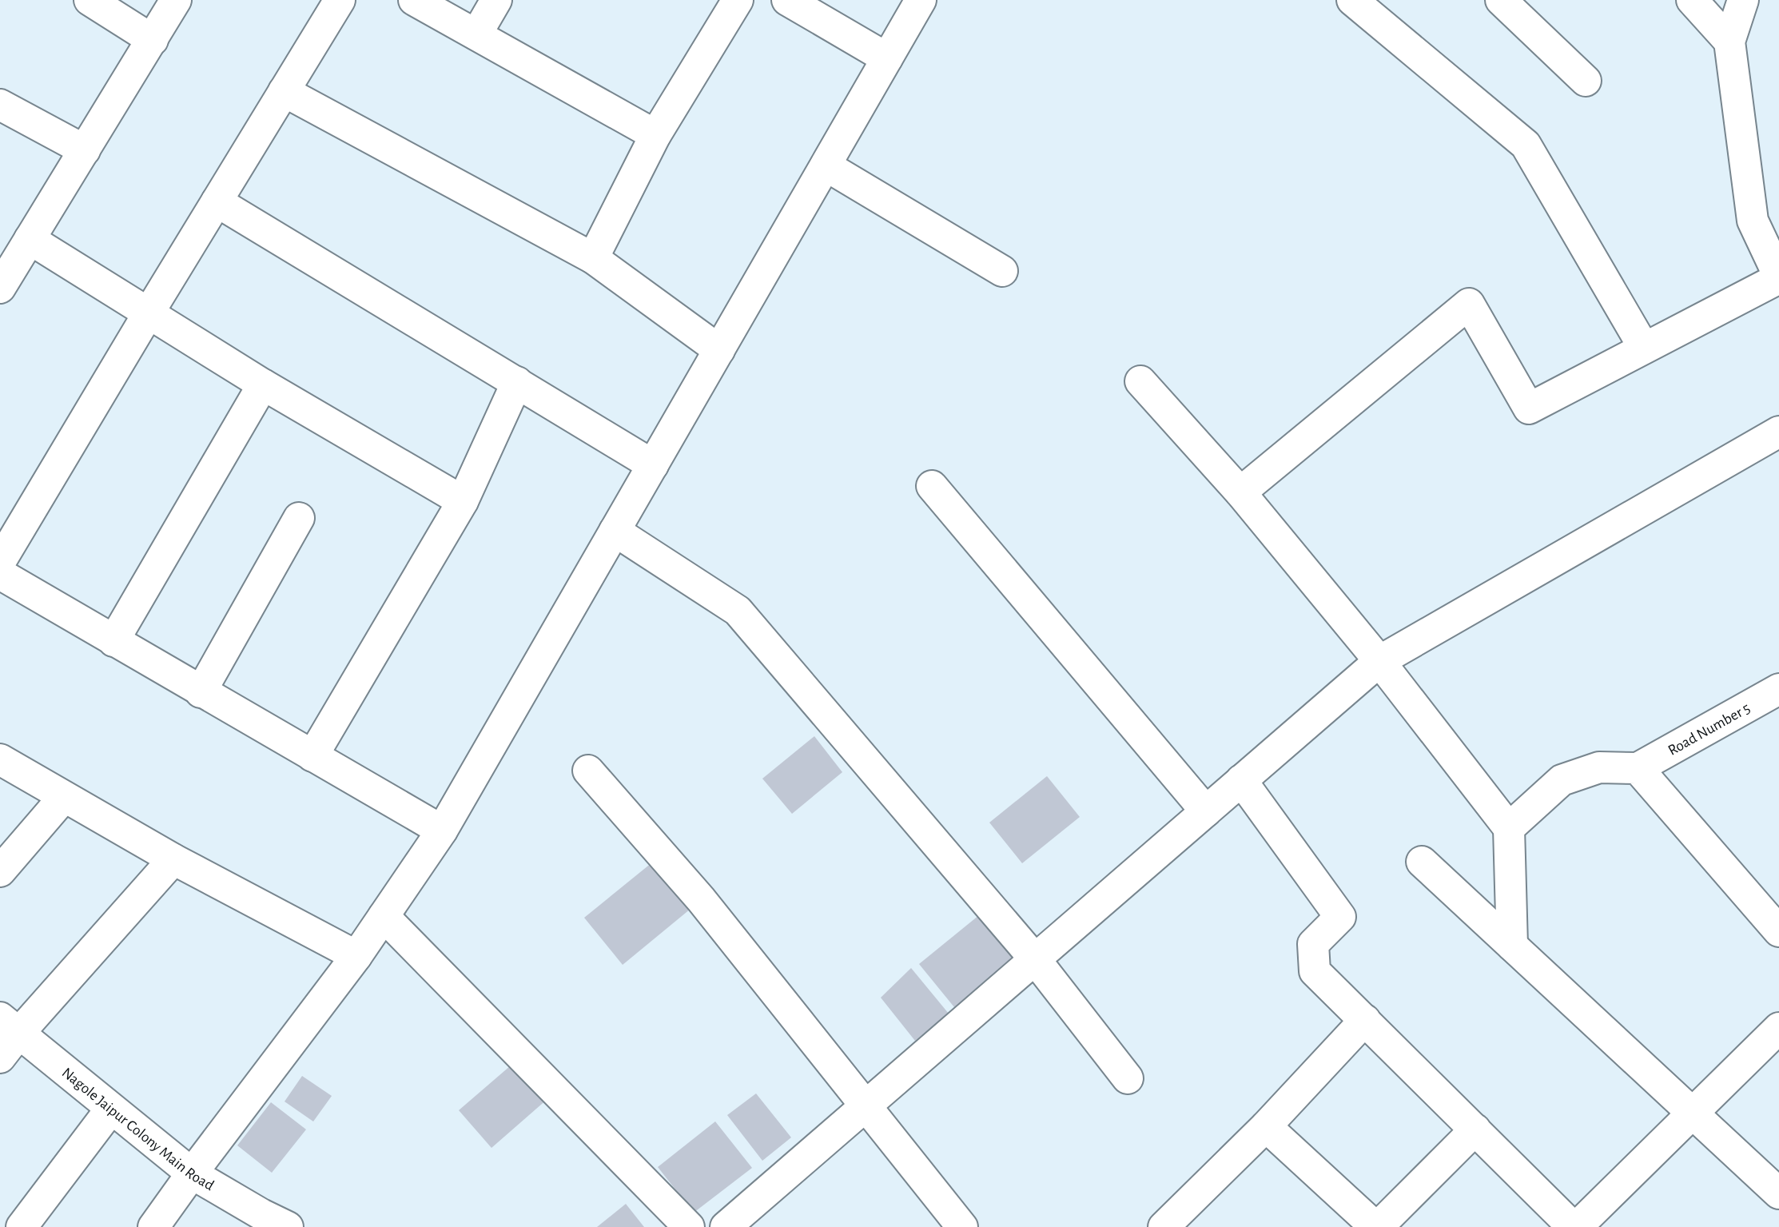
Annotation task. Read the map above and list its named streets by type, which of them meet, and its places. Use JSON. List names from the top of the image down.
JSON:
{
  "streets": {
    "street": ["Road Number 5", "Nagole Jaipur Colony Main Road"]
  }
}
